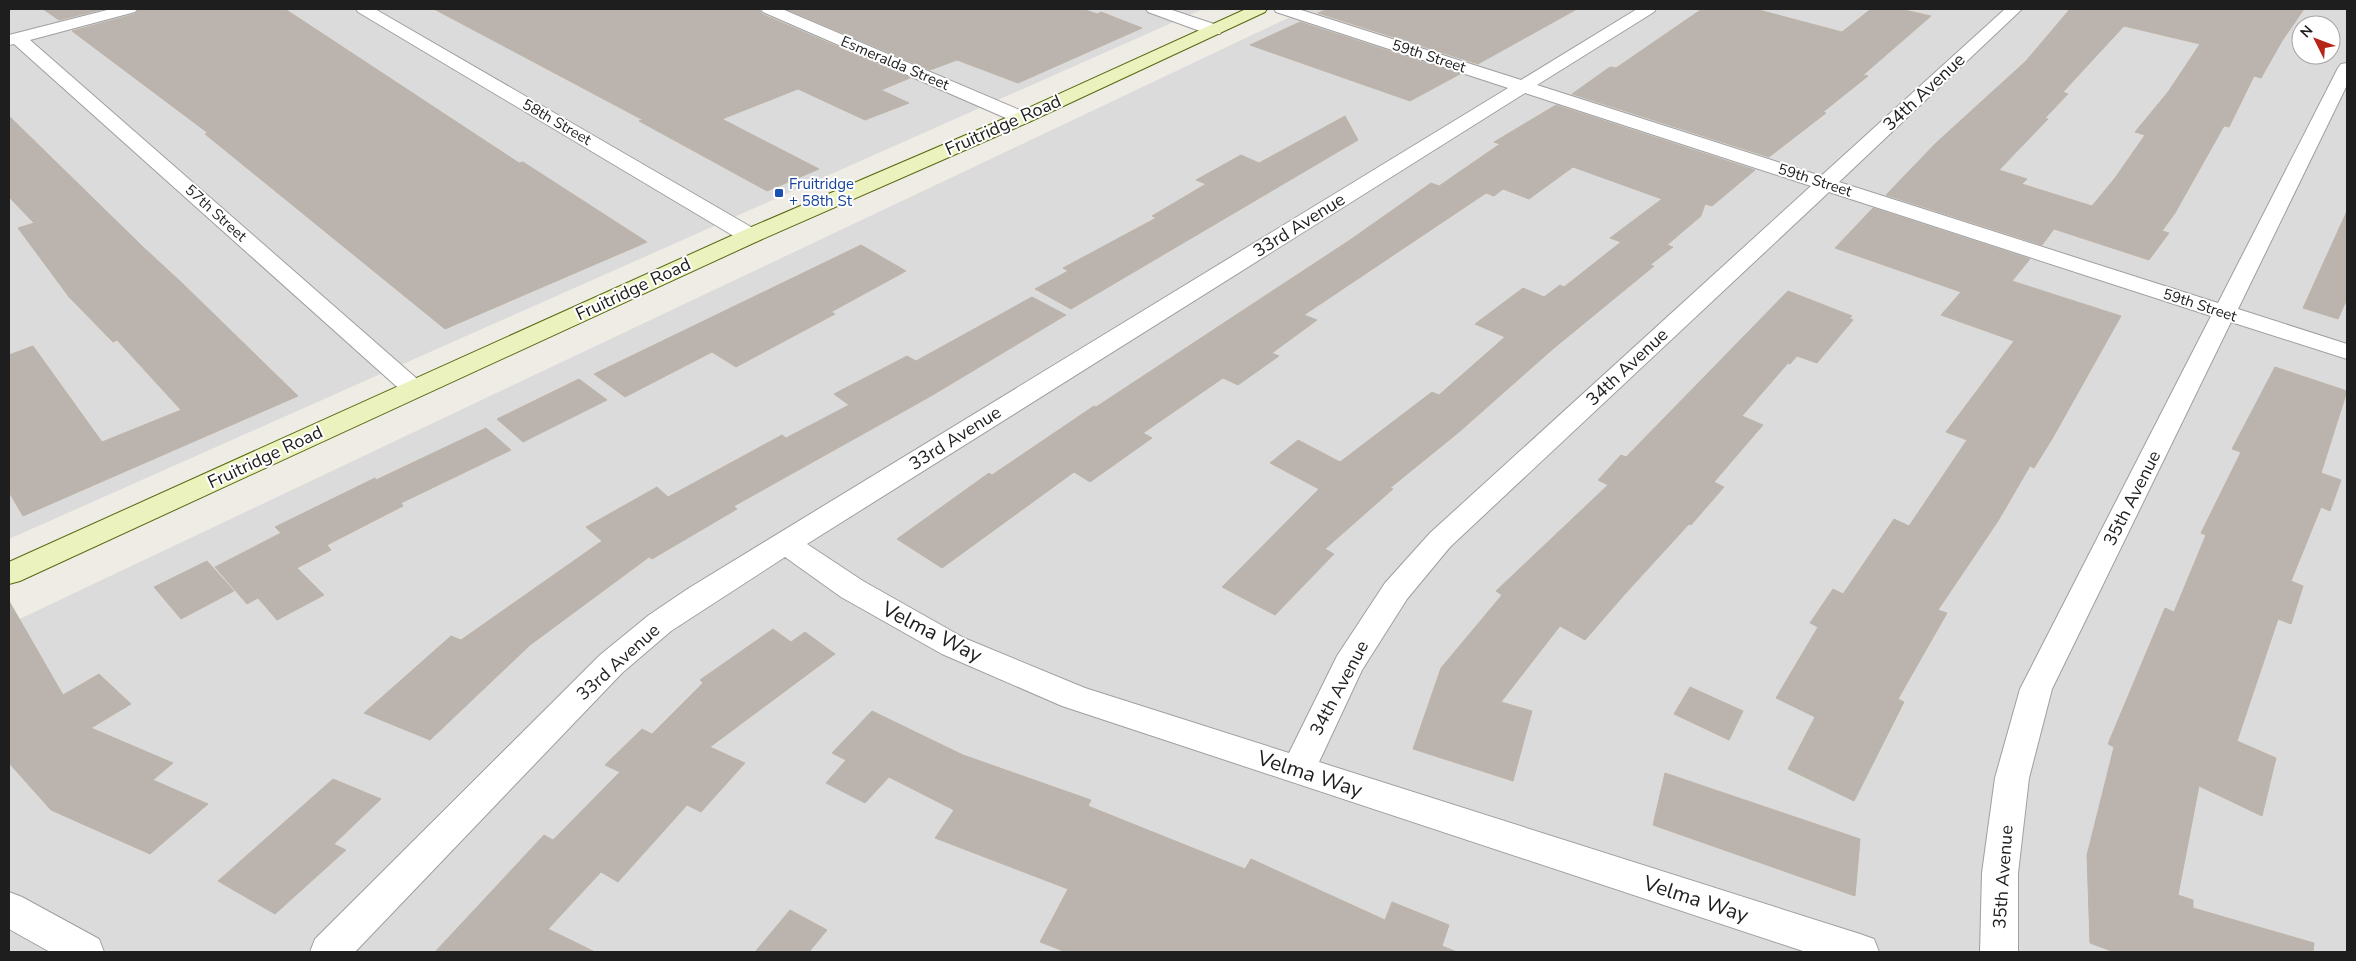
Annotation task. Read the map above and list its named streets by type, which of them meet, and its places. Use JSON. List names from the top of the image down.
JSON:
{
  "streets": {
    "main road": ["Fruitridge Road"],
    "street": [
      "59th Street",
      "Esmeralda Street",
      "34th Avenue",
      "58th Street",
      "57th Street",
      "33rd Avenue",
      "35th Avenue",
      "Velma Way"
    ]
  },
  "crossings": [
    ["59th Street", "34th Avenue"],
    ["59th Street", "33rd Avenue"],
    ["59th Street", "35th Avenue"],
    ["Esmeralda Street", "Fruitridge Road"],
    ["34th Avenue", "Velma Way"],
    ["58th Street", "Fruitridge Road"],
    ["Fruitridge Road", "57th Street"],
    ["33rd Avenue", "Velma Way"]
  ],
  "places": {
    "transit": ["Fruitridge + 58th St"]
  },
  "north": "top left"
}
